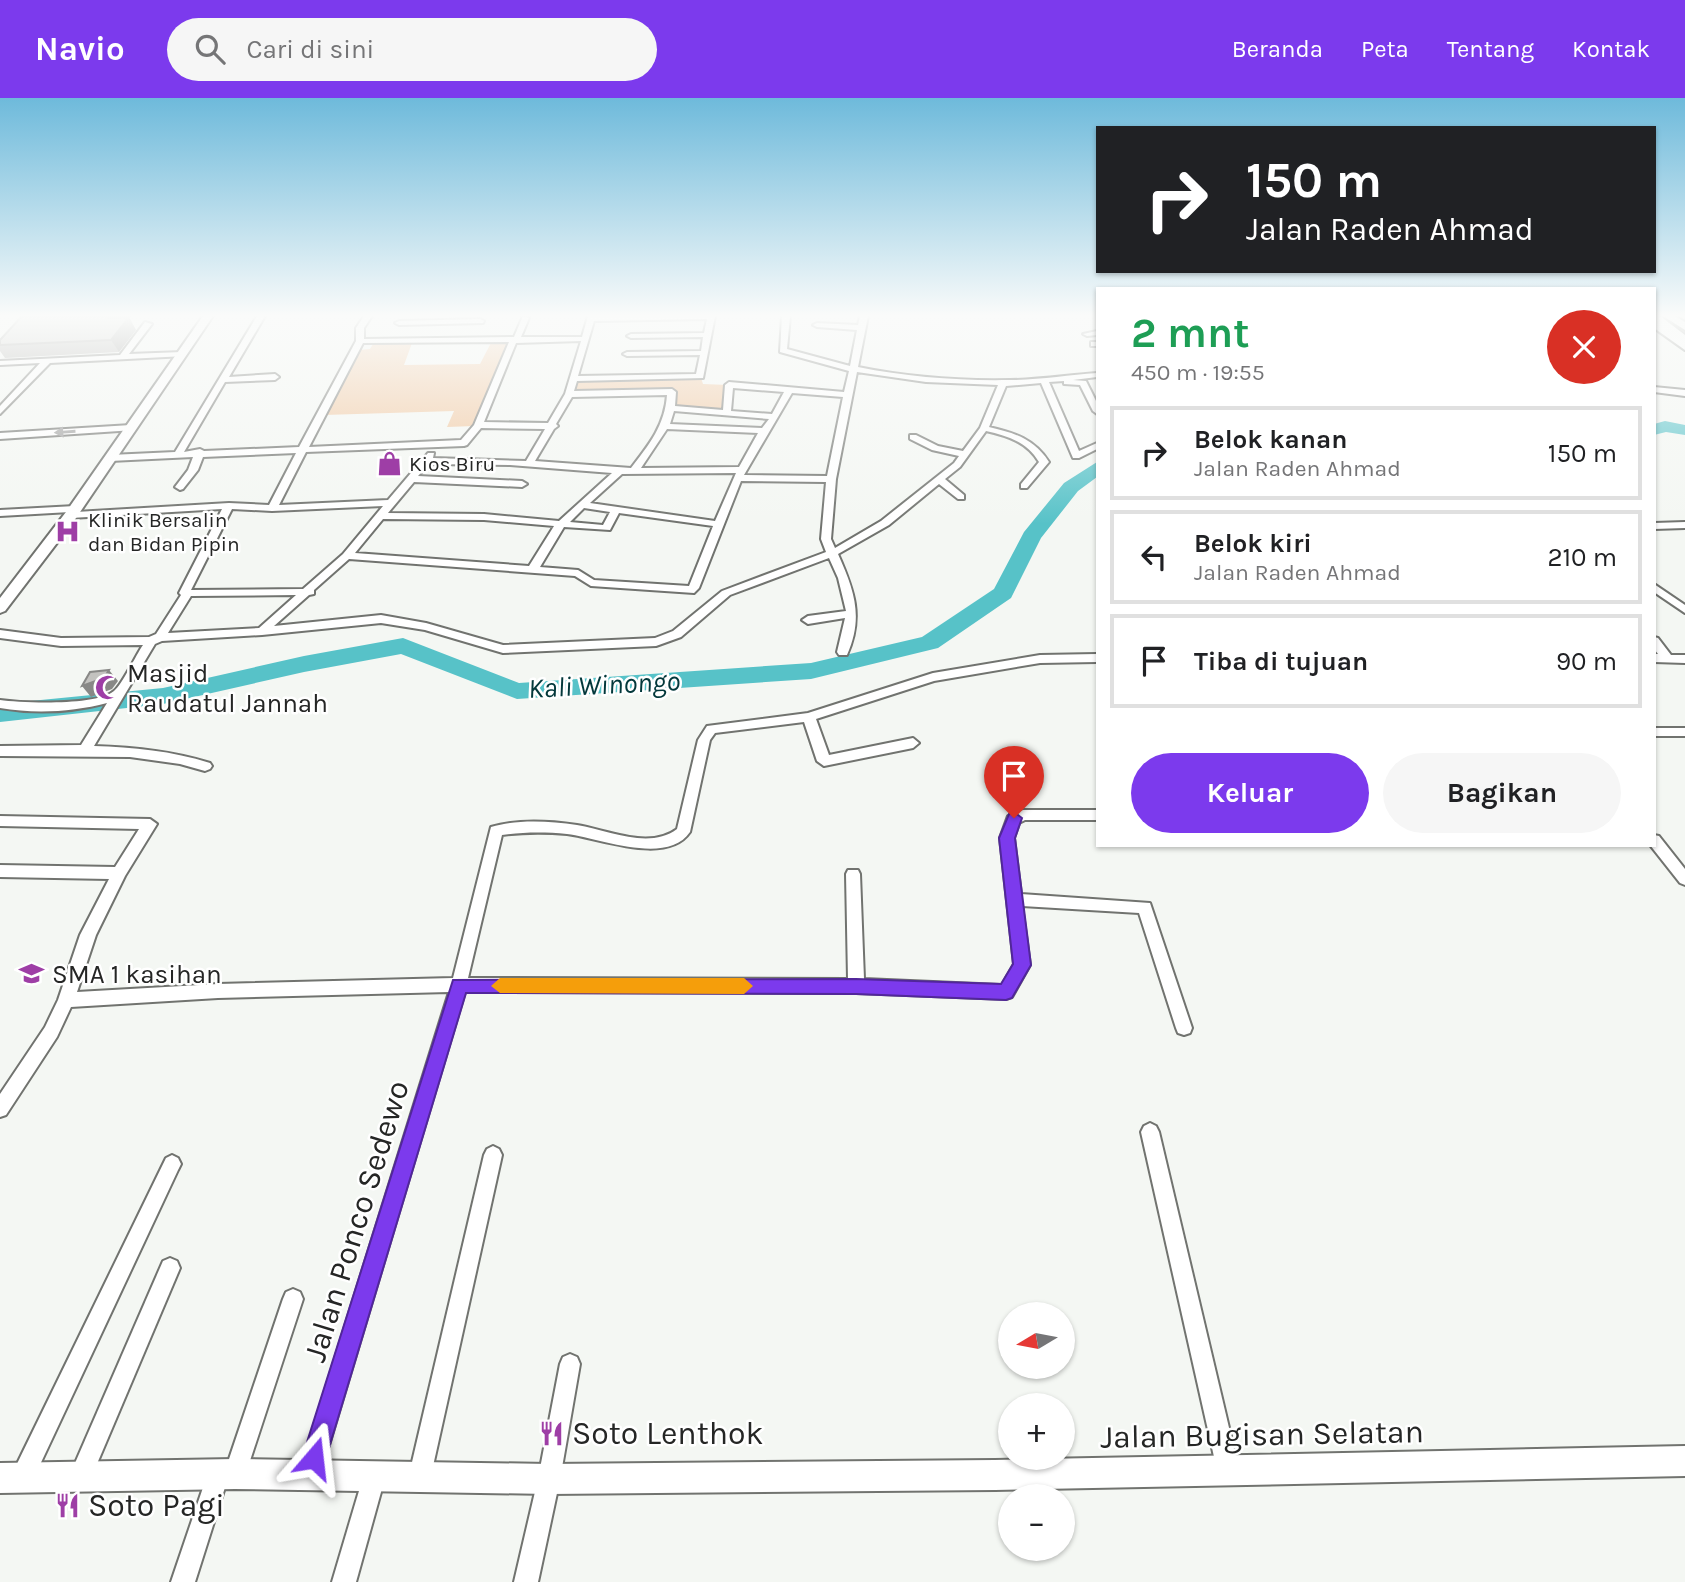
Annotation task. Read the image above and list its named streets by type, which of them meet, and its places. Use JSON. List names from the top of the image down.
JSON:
{
  "streets": {
    "street": ["Jalan Ponco Sedewo", "Jalan Bugisan Selatan"]
  },
  "crossings": [
    ["Jalan Ponco Sedewo", "Jalan Bugisan Selatan"]
  ],
  "water": ["Kali Winongo"],
  "places": {
    "shop": ["Kios Biru"],
    "hospital": ["Klinik Bersalin dan Bidan Pipin"],
    "mosque": ["Masjid Raudatul Jannah"],
    "school or university": ["SMA 1 kasihan"],
    "restaurant": ["Soto Lenthok", "Soto Pagi"]
  },
  "north": "left",
  "page": {
    "header": "Navio",
    "search": "Cari di sini",
    "nav": [
      "Beranda",
      "Peta",
      "Tentang",
      "Kontak"
    ],
    "turn": ["150 m", "Jalan Raden Ahmad"],
    "heading": ["2 mnt", "450 m · 19:55"],
    "list": [
      {
        "name": "Belok kanan",
        "note": "Jalan Raden Ahmad",
        "value": "150 m"
      },
      {
        "name": "Belok kiri",
        "note": "Jalan Raden Ahmad",
        "value": "210 m"
      },
      {
        "name": "Tiba di tujuan",
        "value": "90 m"
      }
    ],
    "buttons": ["Keluar", "Bagikan"],
    "map_buttons": ["+", "−"]
  }
}
